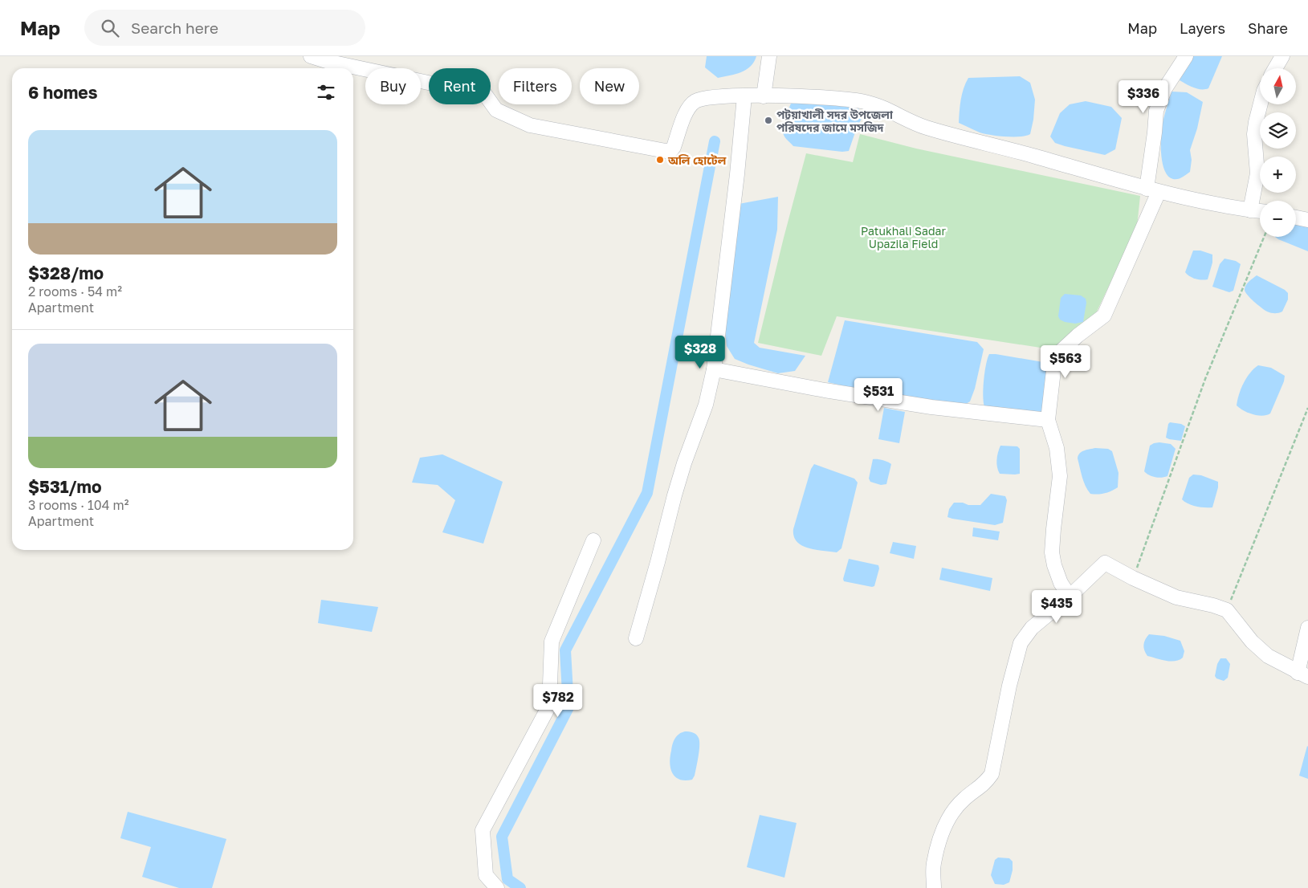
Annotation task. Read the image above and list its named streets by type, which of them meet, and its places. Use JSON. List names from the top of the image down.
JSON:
{
  "parks": ["Patukhali Sadar Upazila Field"],
  "places": ["পটুয়াখালী সদর উপজেলা পরিষদের জামে মসজিদ", "অলি হোটেল"],
  "north": "top",
  "page": {
    "header": "Map",
    "search": "Search here",
    "nav": ["Map", "Layers", "Share"],
    "map_buttons": ["+", "−"],
    "chip": [
      "Buy",
      "Rent",
      "Filters",
      "New"
    ],
    "heading": "6 homes",
    "price": [
      "$336",
      "$328",
      "$563",
      "$531",
      "$435",
      "$782"
    ],
    "list": [
      {
        "name": "$328/mo",
        "note": "2 rooms · 54 m² · Apartment"
      },
      {
        "name": "$531/mo",
        "note": "3 rooms · 104 m² · Apartment"
      }
    ]
  }
}
